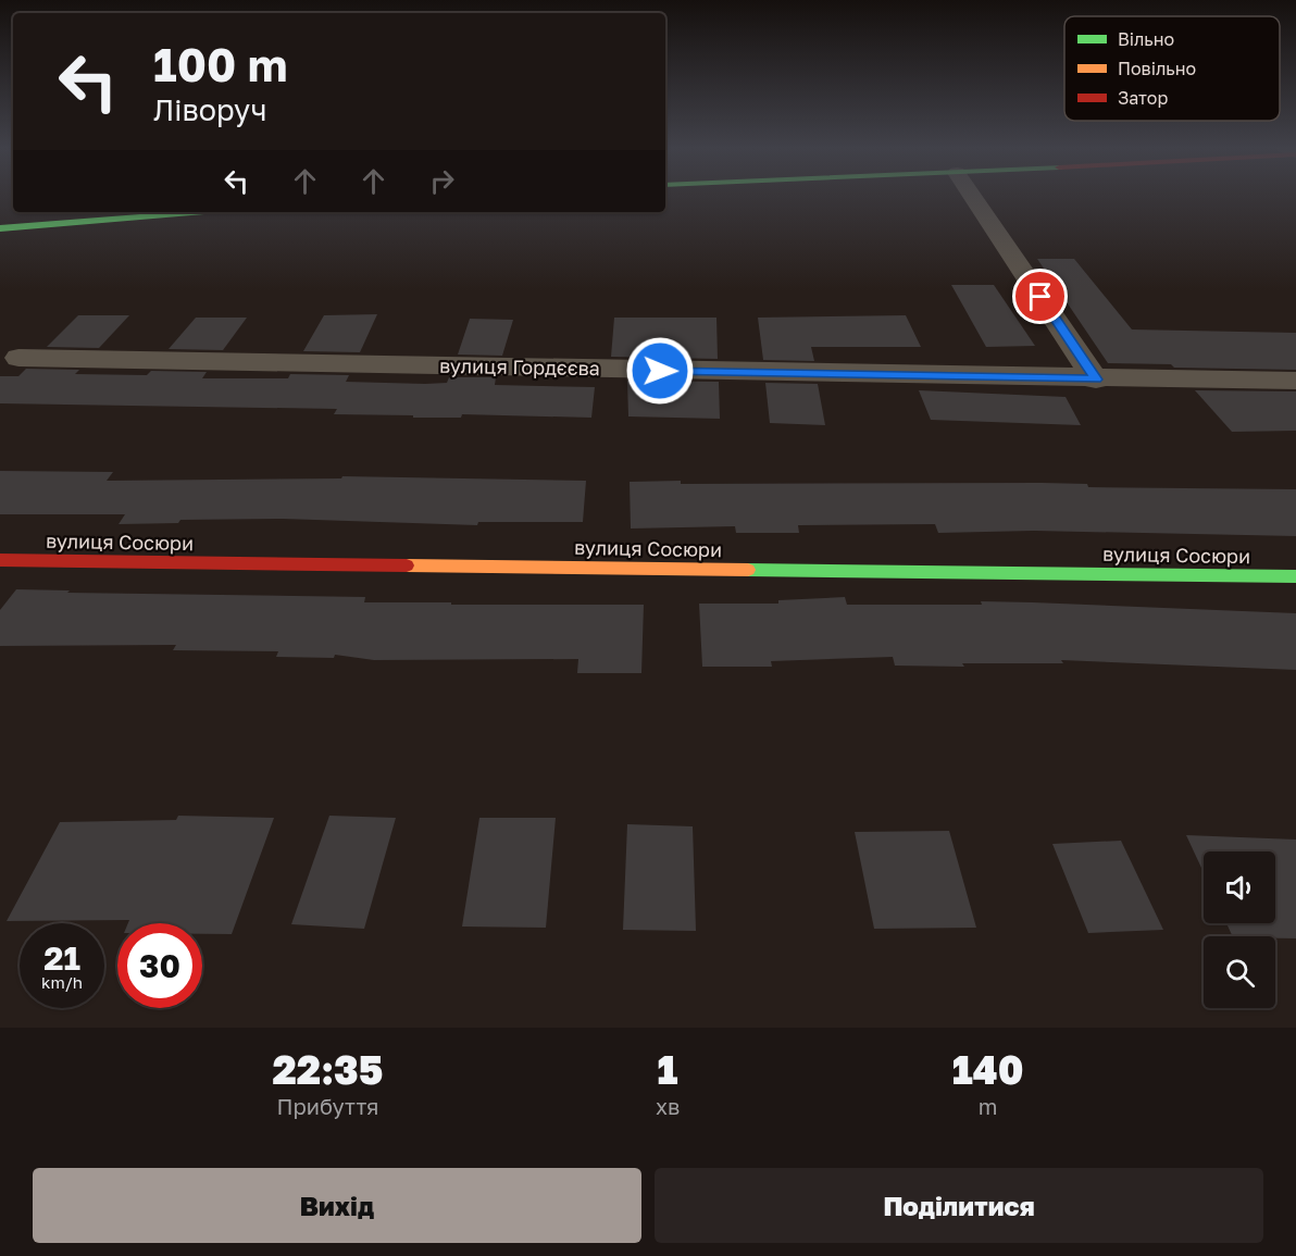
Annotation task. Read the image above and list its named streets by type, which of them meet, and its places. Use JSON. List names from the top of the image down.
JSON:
{
  "streets": {
    "main road": ["вулиця Сосюри"],
    "street": ["вулиця Гордєєва"]
  },
  "legend": ["Вільно", "Повільно", "Затор"],
  "page": {
    "turn": ["100 m", "Ліворуч"],
    "speed": "21 km/h",
    "limit": "30",
    "eta": [
      "22:35",
      "Прибуття",
      "1",
      "хв",
      "140",
      "m"
    ],
    "buttons": ["Вихід", "Поділитися"]
  }
}
